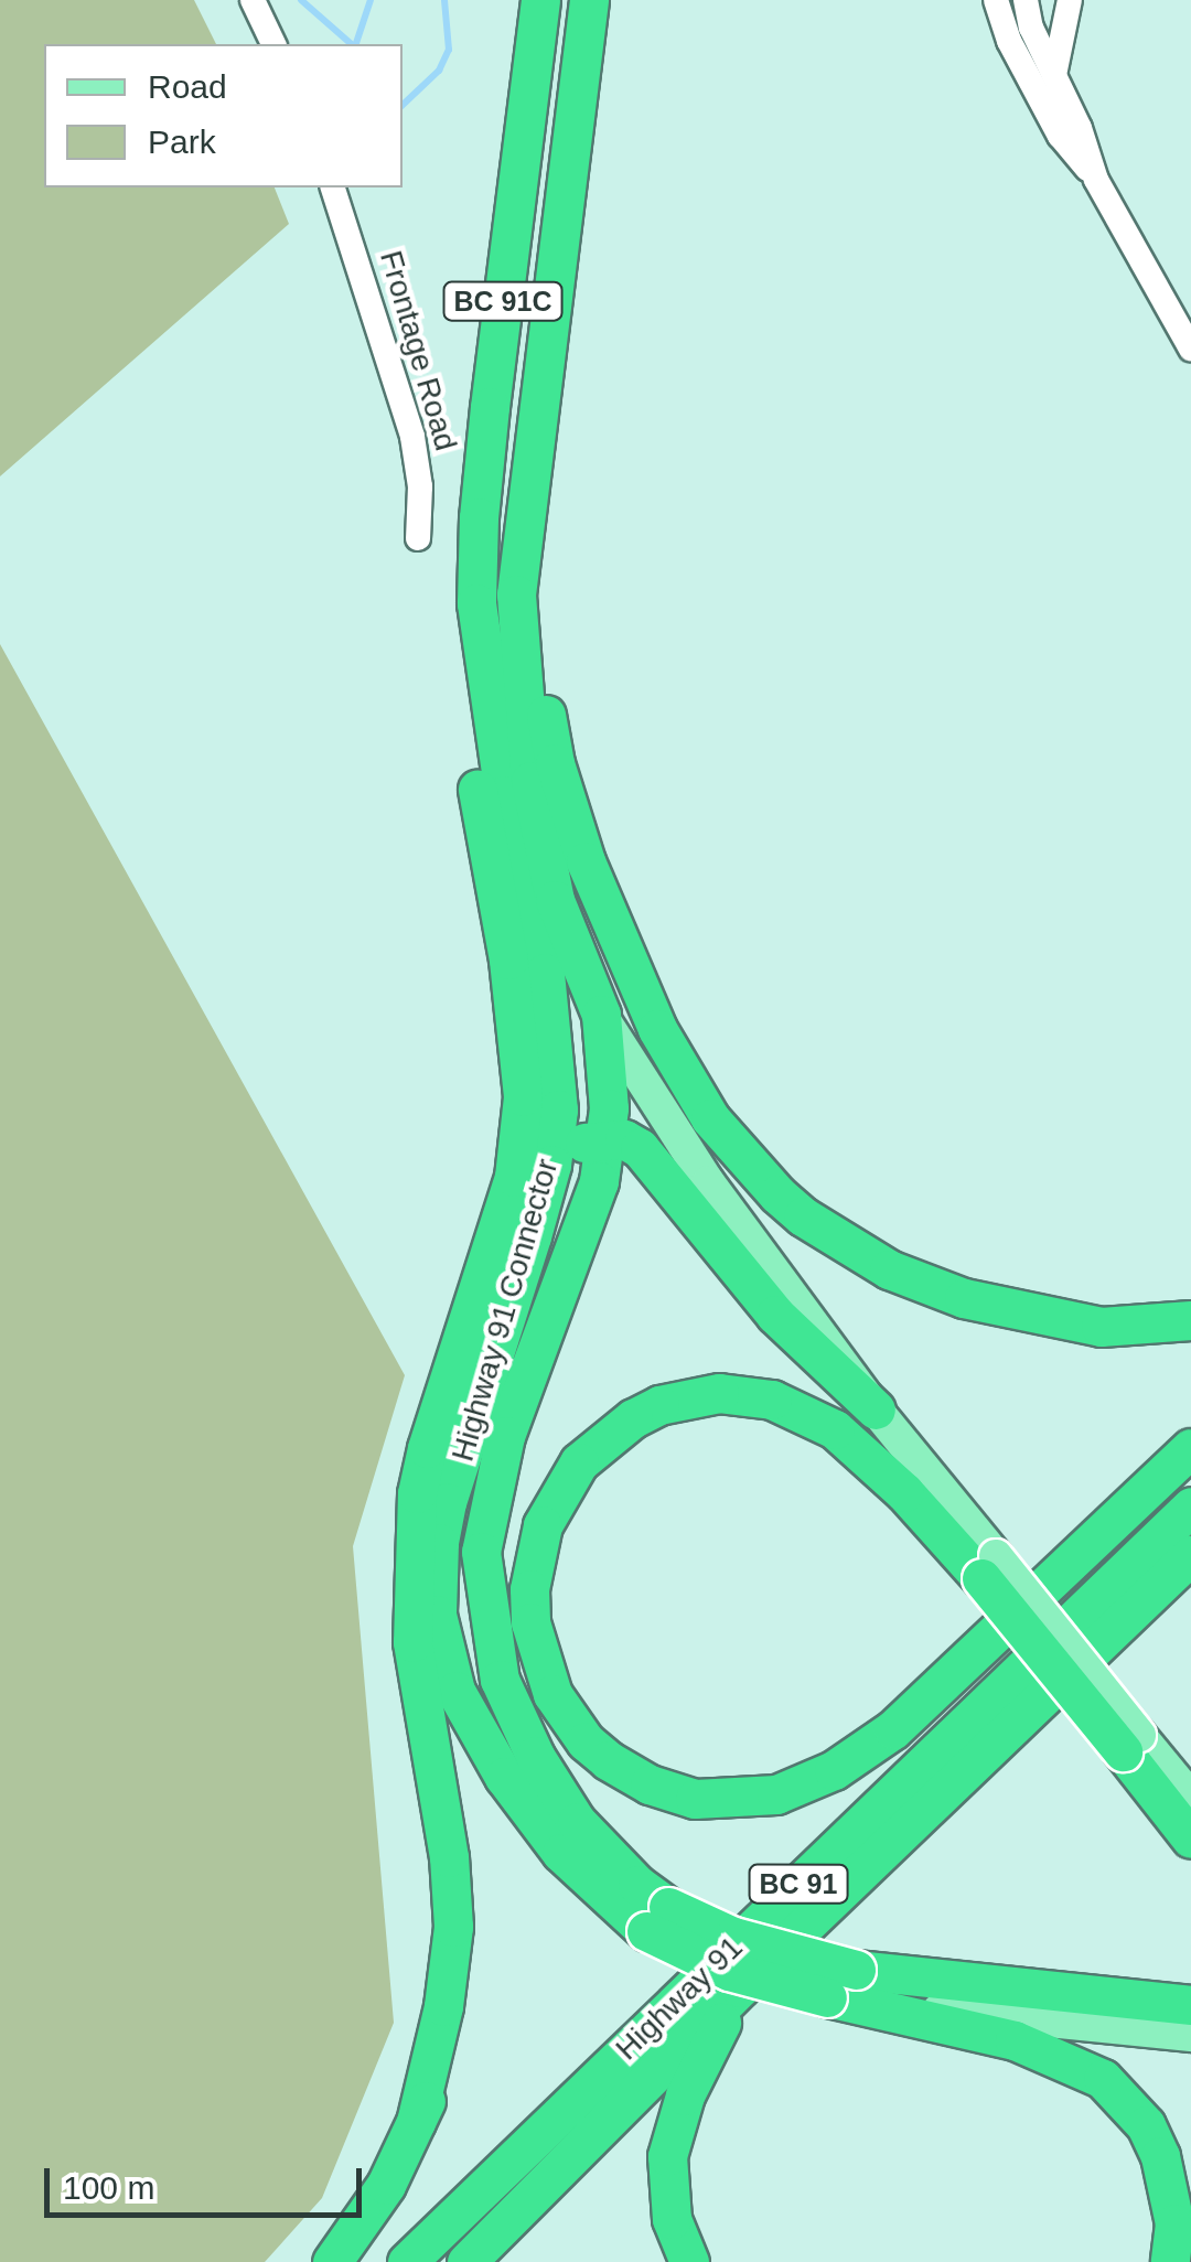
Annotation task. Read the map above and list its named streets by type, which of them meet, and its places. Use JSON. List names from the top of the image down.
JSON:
{
  "streets": {
    "highway": [
      "BC 91C",
      "Highway 91 Connector",
      "BC 91",
      "Highway 91"
    ],
    "street": ["Frontage Road"]
  },
  "legend": ["Road", "Park"],
  "scale_bar": "100 m"
}
